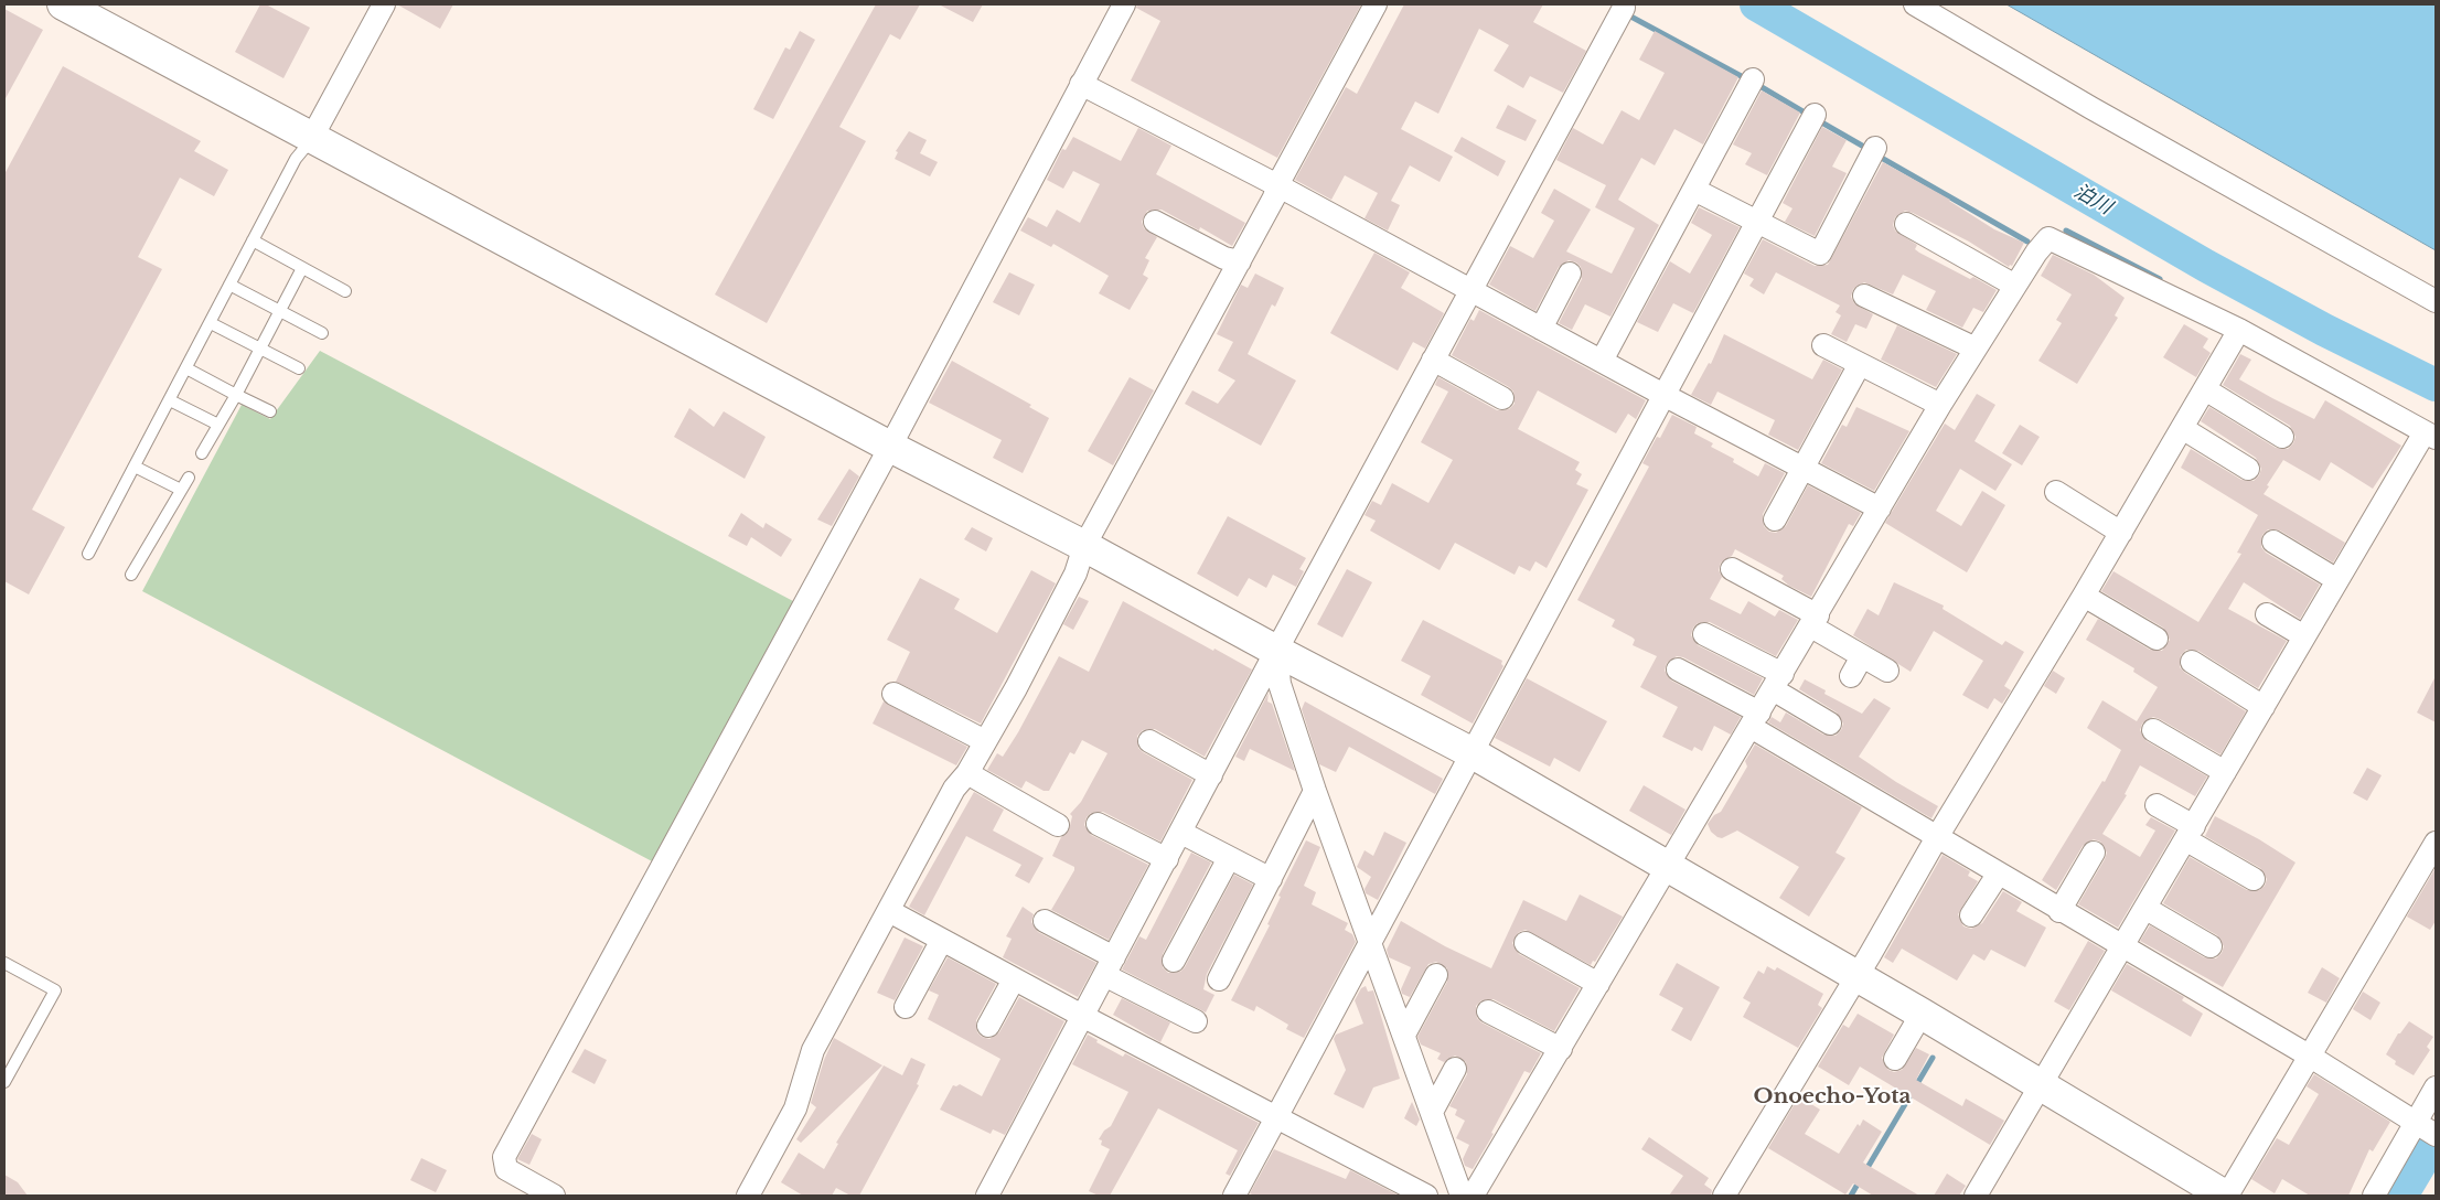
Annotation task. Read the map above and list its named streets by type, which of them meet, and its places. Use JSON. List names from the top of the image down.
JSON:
{
  "districts": ["Onoecho-Yota"],
  "water": ["泊川"]
}
